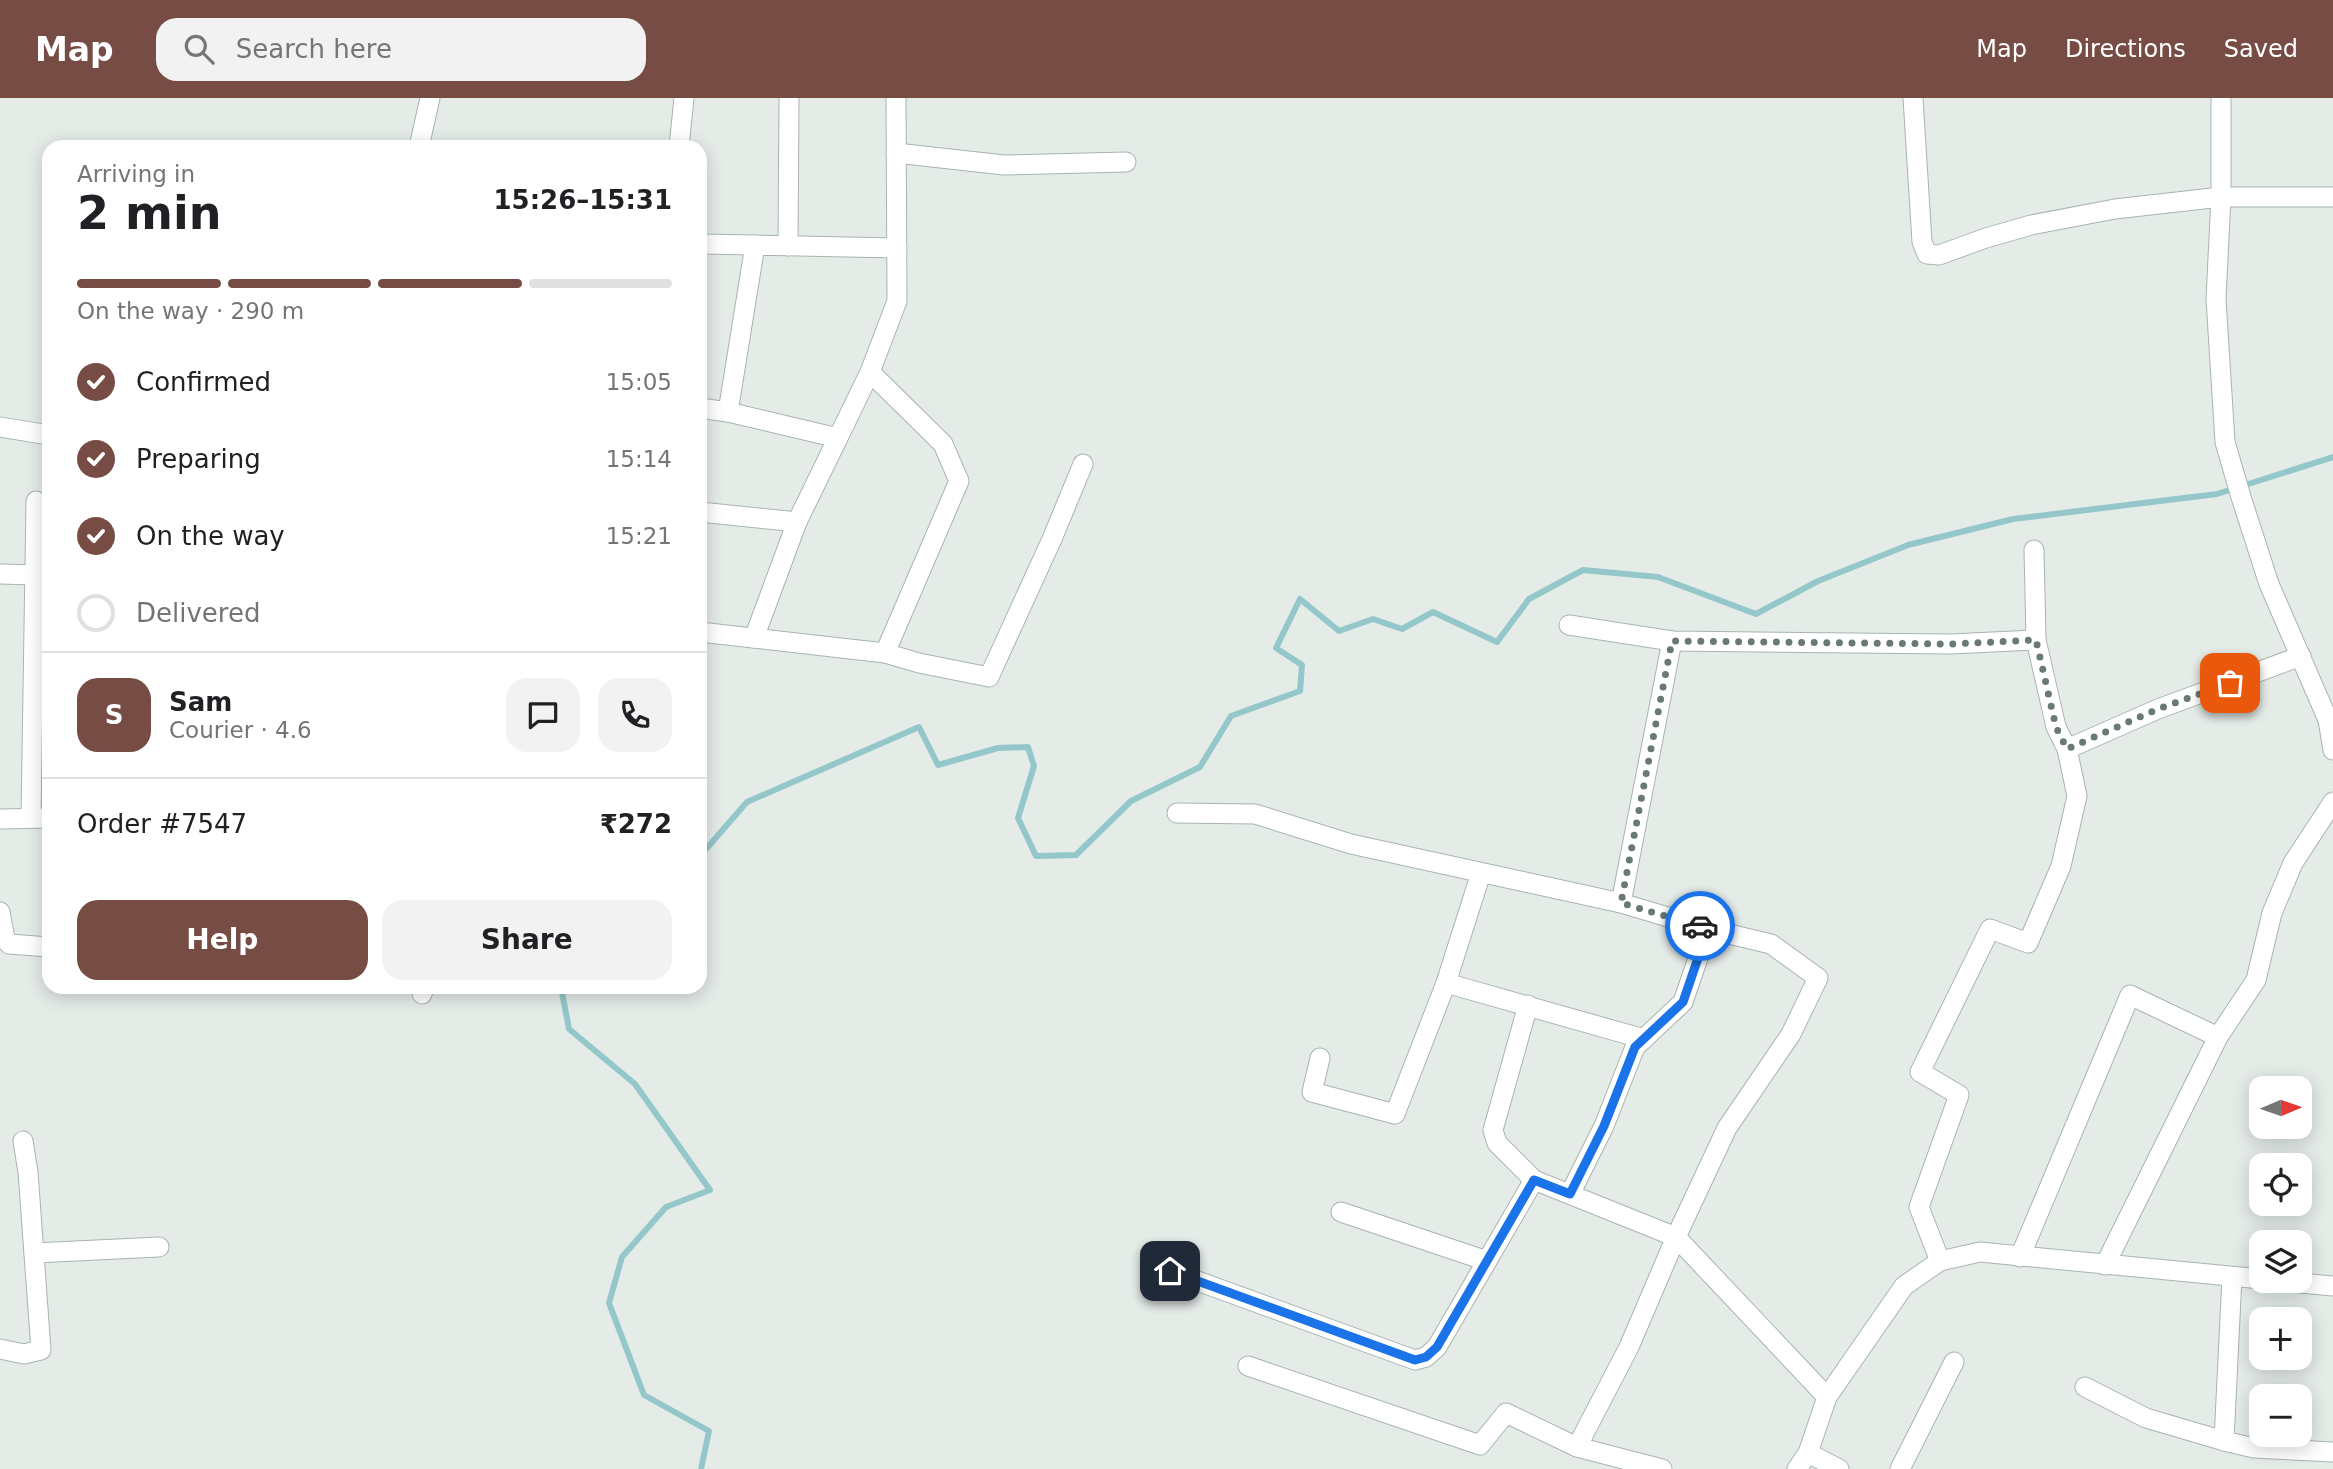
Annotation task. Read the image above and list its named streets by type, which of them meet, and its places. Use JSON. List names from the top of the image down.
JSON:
{
  "north": "right",
  "page": {
    "header": "Map",
    "search": "Search here",
    "nav": ["Map", "Directions", "Saved"],
    "heading": ["2 min", "Arriving in", "15:26–15:31"],
    "panel": [
      "Sam",
      "Courier · 4.6",
      "Order #7547",
      "₹272"
    ],
    "bar": "On the way · 290 m",
    "list": [
      ["Confirmed", "15:05"],
      ["Preparing", "15:14"],
      ["On the way", "15:21"],
      "Delivered"
    ],
    "round": "S",
    "buttons": ["Help", "Share"],
    "map_buttons": ["+", "−"]
  }
}
